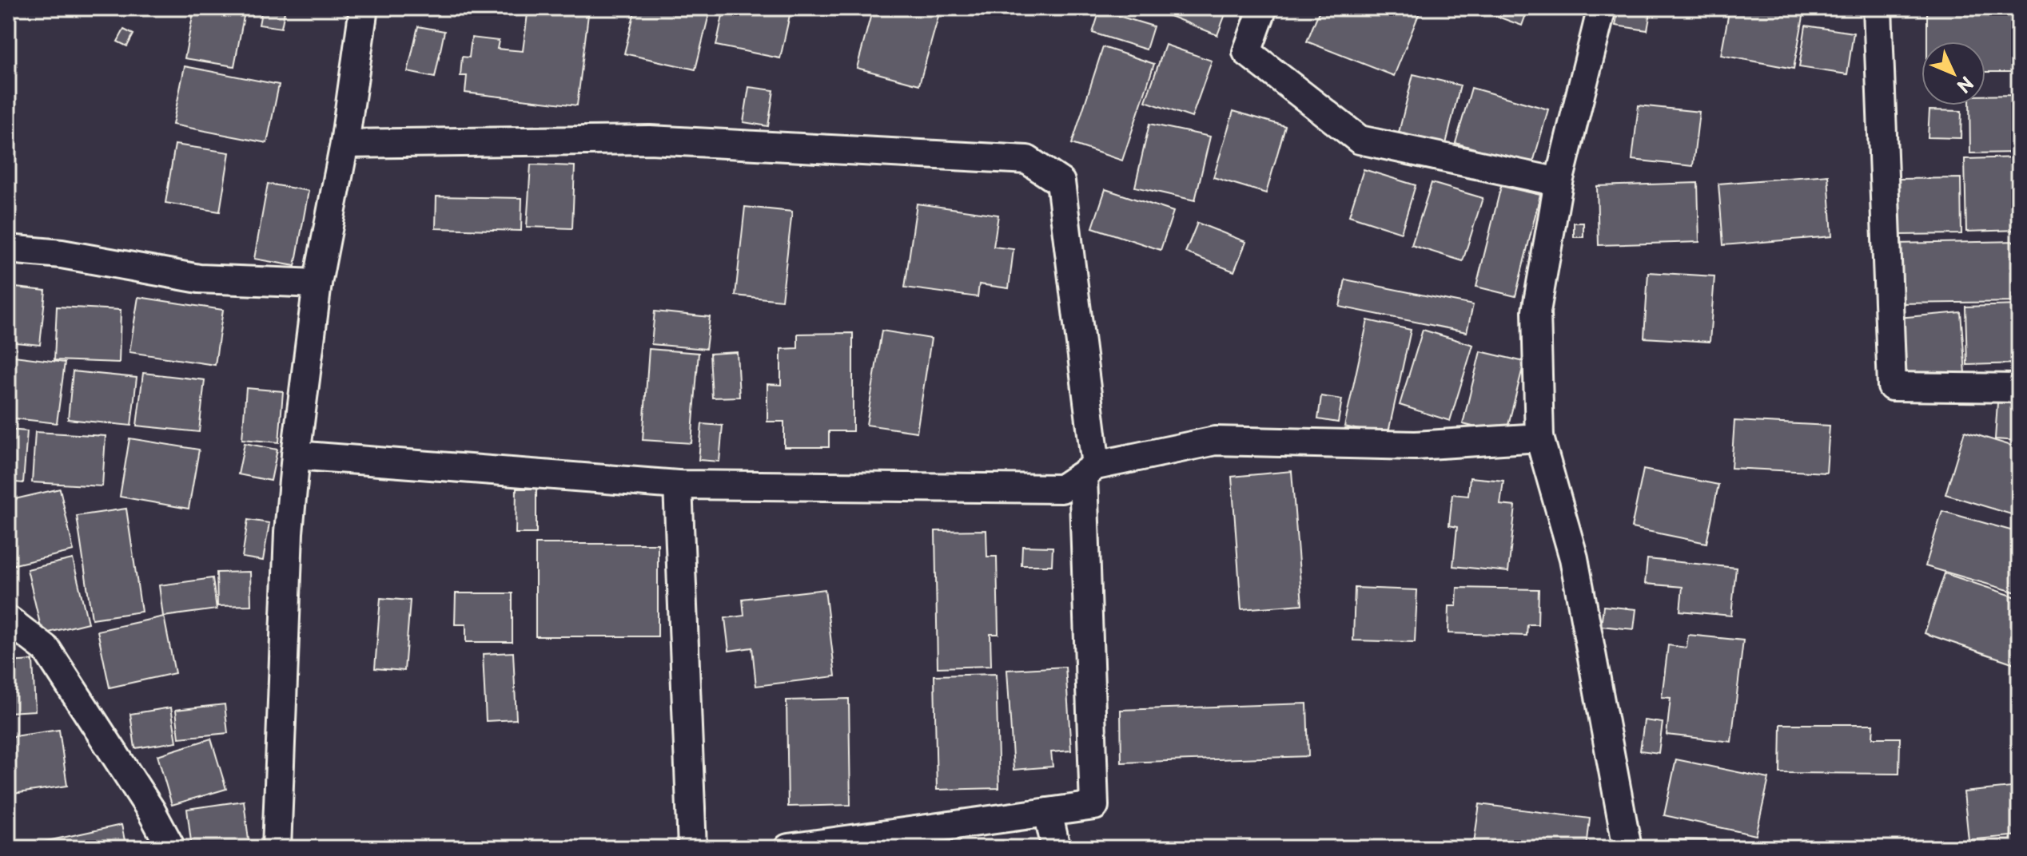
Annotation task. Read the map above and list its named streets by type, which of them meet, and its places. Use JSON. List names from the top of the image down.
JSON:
{
  "north": "bottom right"
}
